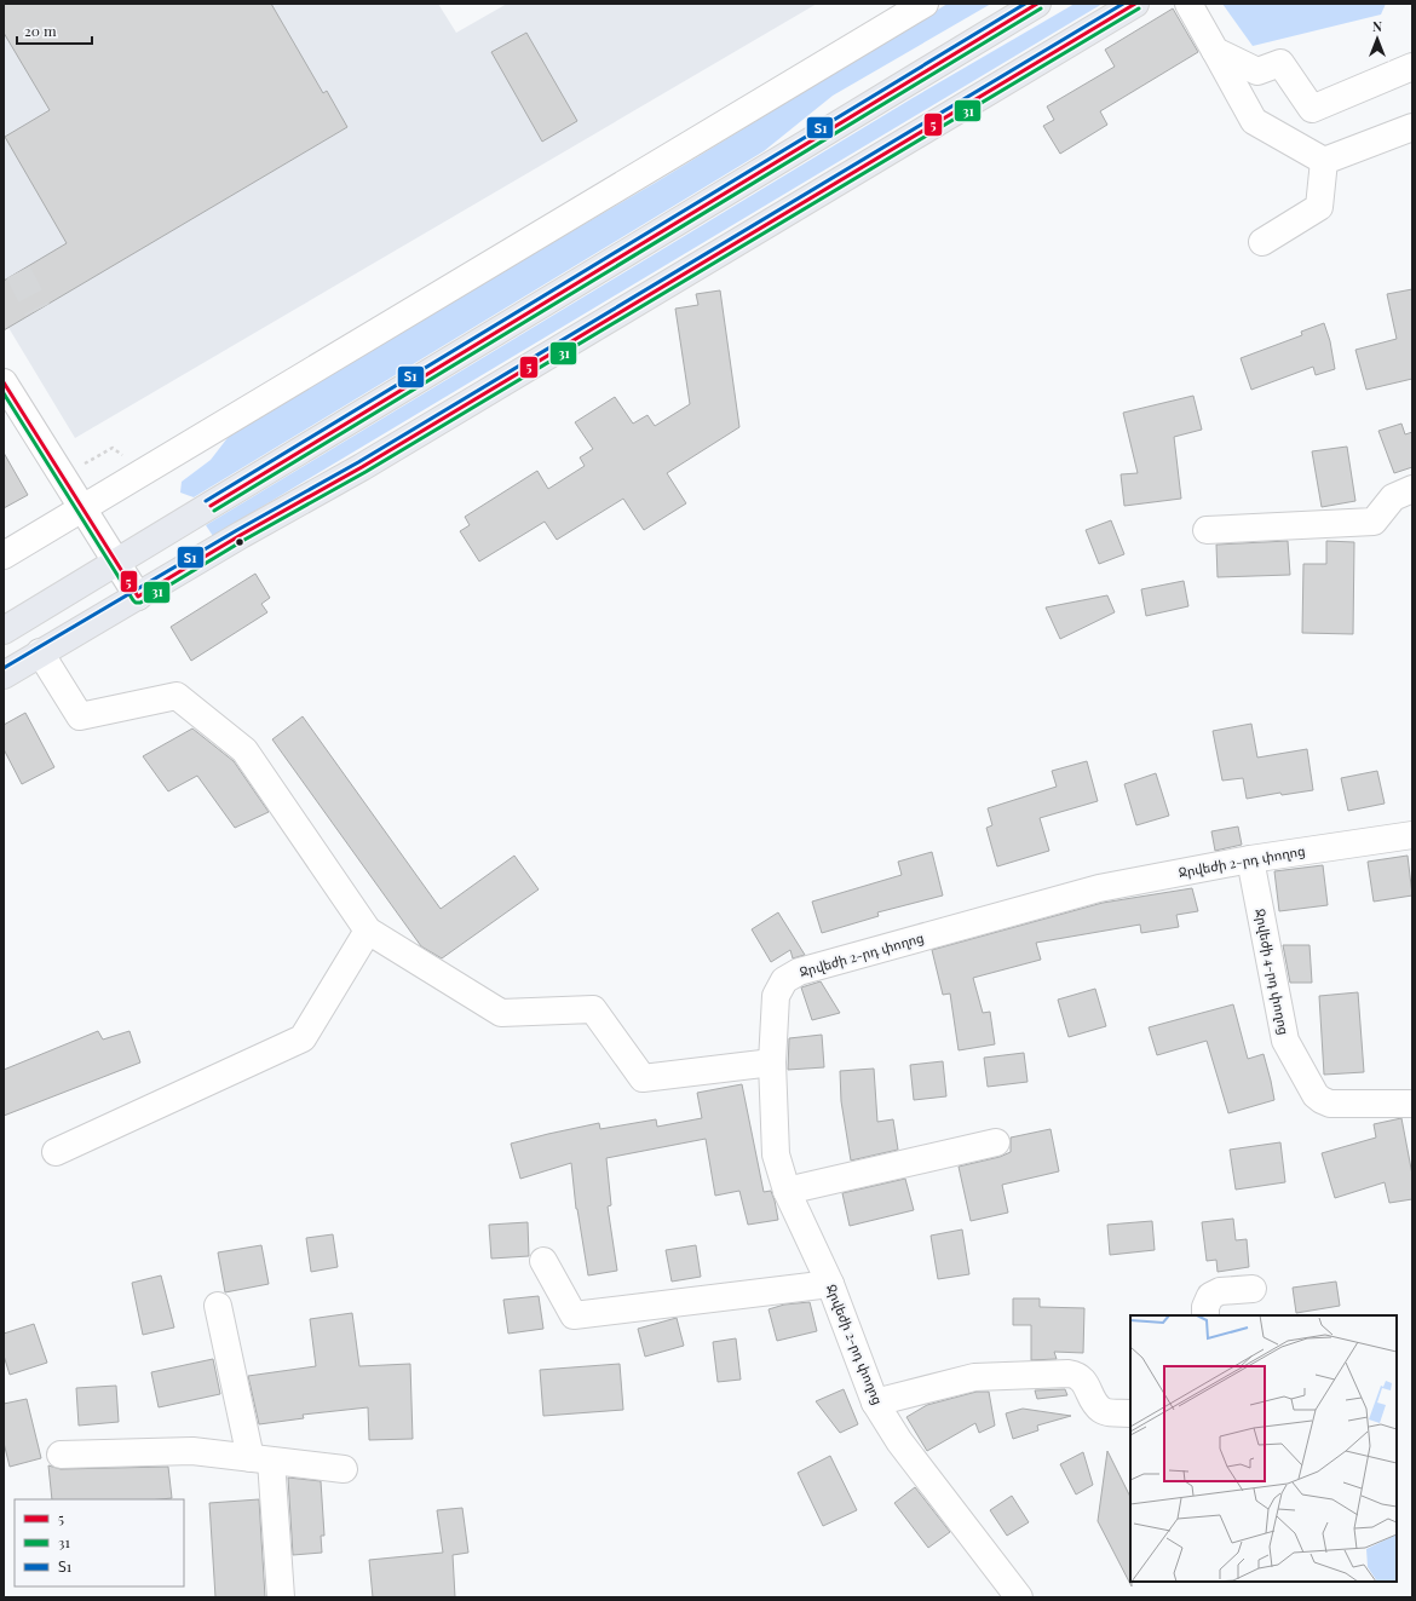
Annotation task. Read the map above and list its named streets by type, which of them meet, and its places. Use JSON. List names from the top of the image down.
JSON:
{
  "streets": {
    "street": ["Ջրվեժի 2-րդ փողոց", "Ջրվեժի 4-րդ փողոց"]
  },
  "crossings": [
    ["Ջրվեժի 2-րդ փողոց", "Ջրվեժի 4-րդ փողոց"]
  ],
  "lines": ["transit line 5", "transit line Տ1", "transit line 31"],
  "legend": ["5", "31", "Տ1"],
  "scale_bar": "20 m",
  "north": "top"
}
